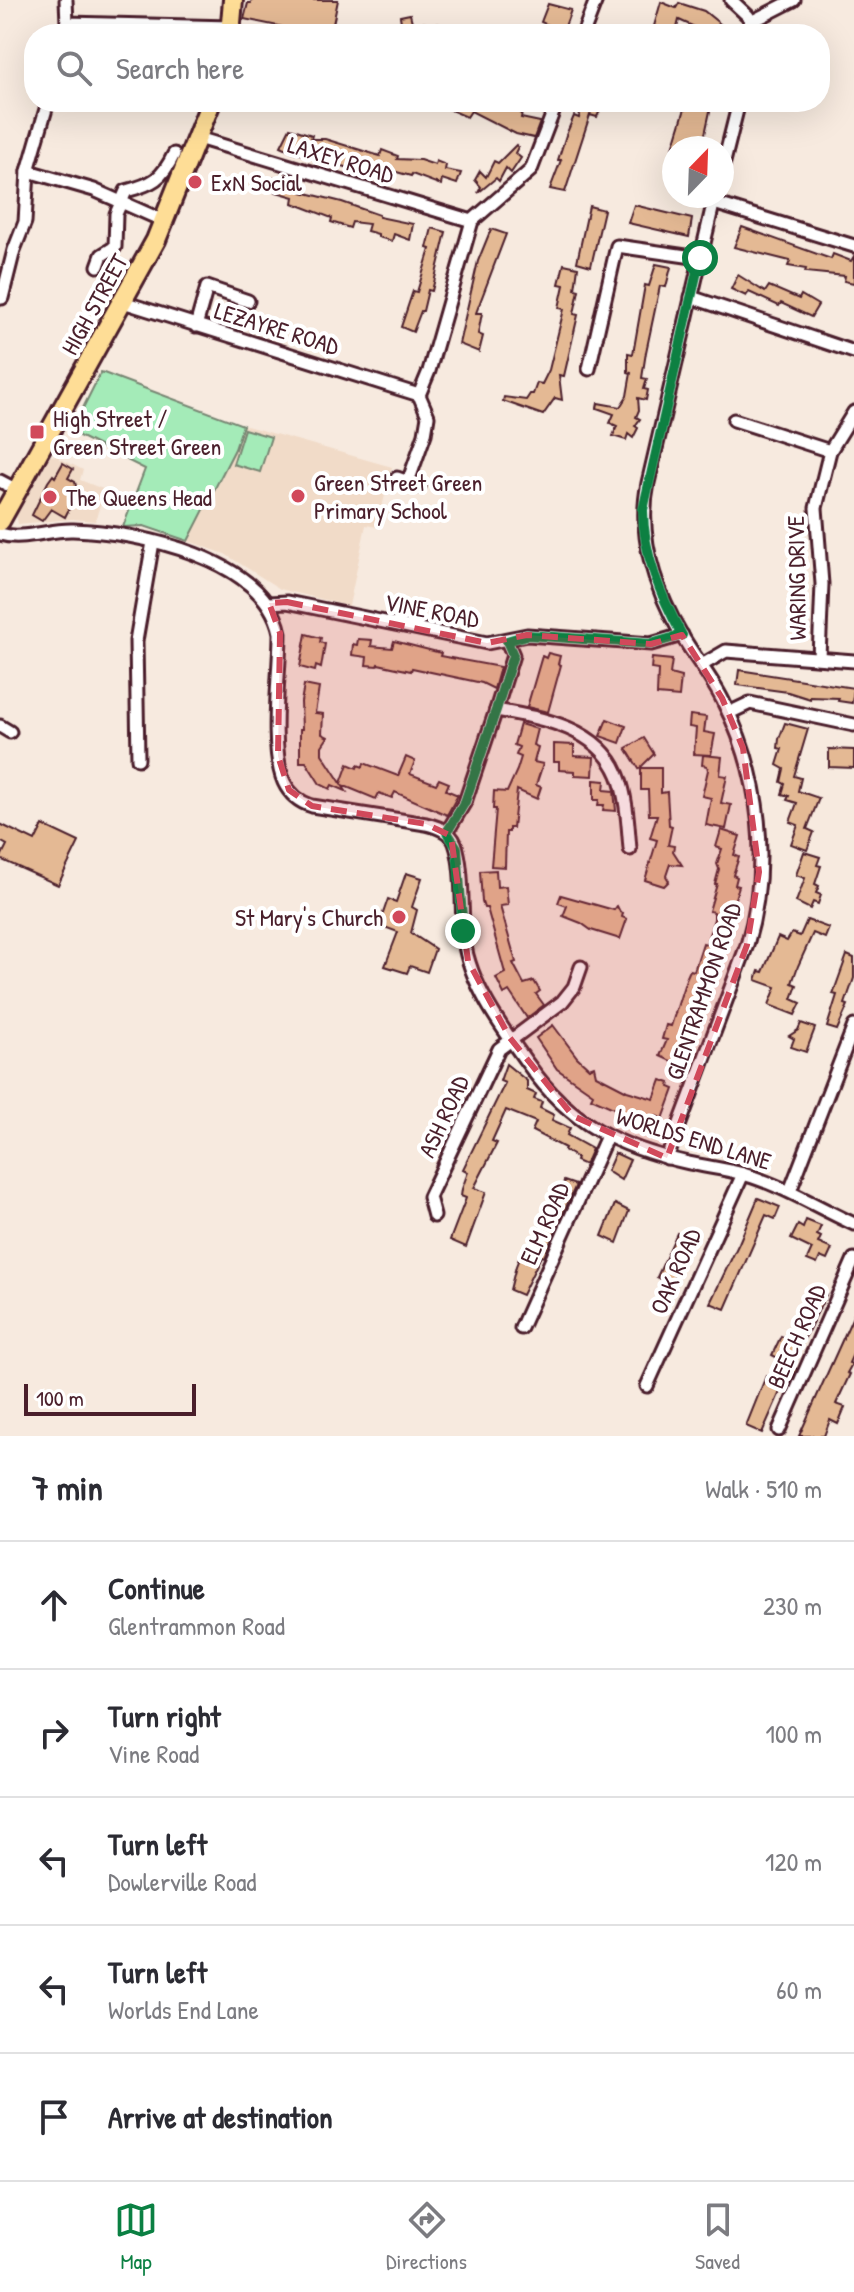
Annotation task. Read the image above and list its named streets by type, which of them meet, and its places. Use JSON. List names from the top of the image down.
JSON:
{
  "streets": {
    "main road": ["HIGH STREET"],
    "street": [
      "LAXEY ROAD",
      "LEZAYRE ROAD",
      "WARING DRIVE",
      "VINE ROAD",
      "GLENTRAMMON ROAD",
      "ASH ROAD",
      "WORLDS END LANE",
      "ELM ROAD",
      "OAK ROAD",
      "BEECH ROAD"
    ]
  },
  "crossings": [
    ["LAXEY ROAD", "HIGH STREET"],
    ["HIGH STREET", "LEZAYRE ROAD"],
    ["VINE ROAD", "GLENTRAMMON ROAD"],
    ["GLENTRAMMON ROAD", "WORLDS END LANE"],
    ["ASH ROAD", "WORLDS END LANE"],
    ["WORLDS END LANE", "ELM ROAD"],
    ["WORLDS END LANE", "OAK ROAD"]
  ],
  "places": {
    "other": [
      "ExN Social",
      "Green Street Green Primary School",
      "The Queens Head",
      "St Mary's Church"
    ],
    "transit": ["High Street / Green Street Green"]
  },
  "scale_bar": "100 m",
  "north": "top right",
  "page": {
    "search": "Search here",
    "scale": "100 m",
    "heading": ["7 min", "Walk · 510 m"],
    "list": [
      ["Continue", "Glentrammon Road", "230 m"],
      ["Turn right", "Vine Road", "100 m"],
      ["Turn left", "Dowlerville Road", "120 m"],
      ["Turn left", "Worlds End Lane", "60 m"],
      "Arrive at destination"
    ],
    "nav": ["Map", "Directions", "Saved"]
  }
}
